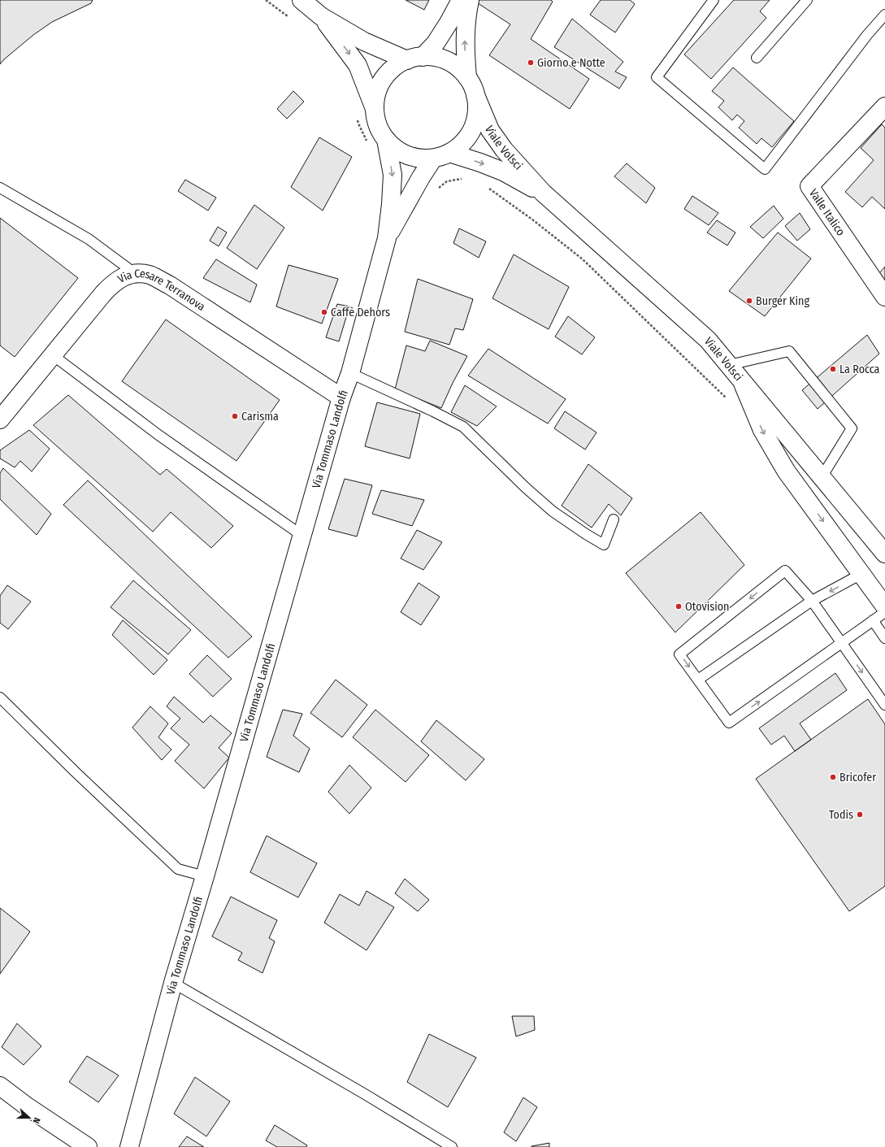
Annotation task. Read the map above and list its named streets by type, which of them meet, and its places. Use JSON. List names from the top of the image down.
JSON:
{
  "streets": {
    "street": [
      "Viale Volsci",
      "Valle Italico",
      "Via Cesare Terranova",
      "Via Tommaso Landolfi"
    ]
  },
  "crossings": [
    ["Viale Volsci", "Via Tommaso Landolfi"],
    ["Via Cesare Terranova", "Via Tommaso Landolfi"]
  ],
  "places": [
    "Giorno e Notte",
    "Burger King",
    "Caffè Dehors",
    "La Rocca",
    "Carisma",
    "Otovision",
    "Bricofer",
    "Todis"
  ],
  "north": "right"
}
